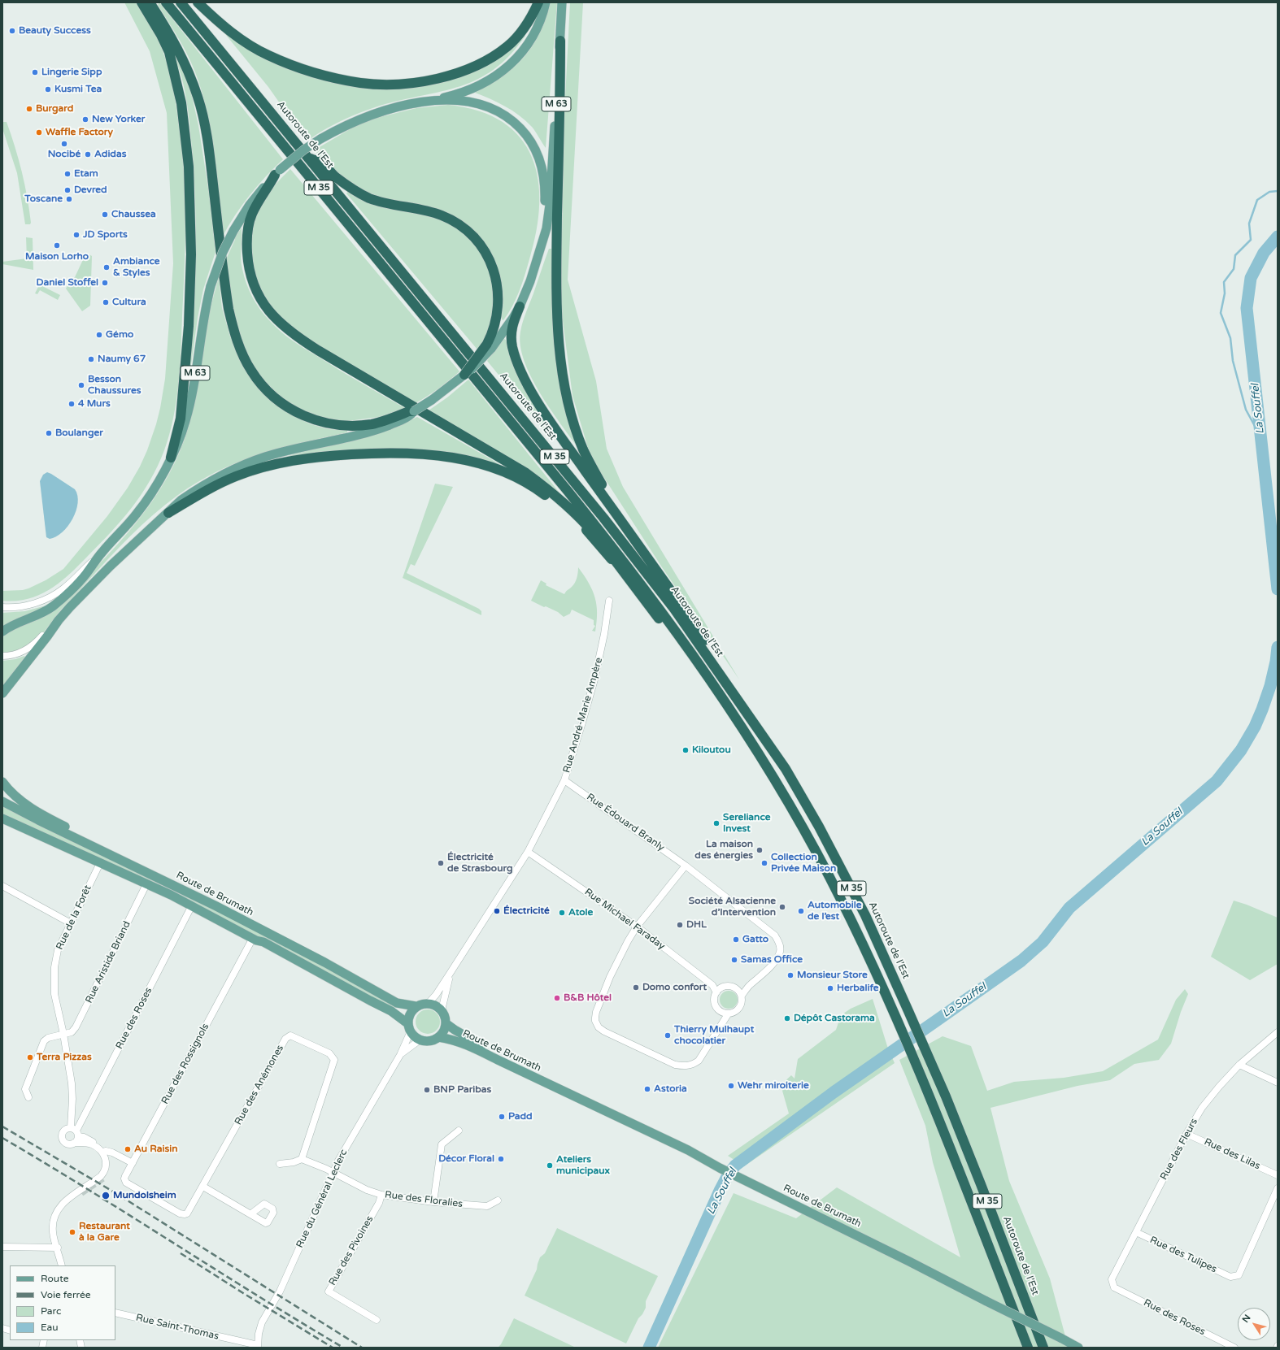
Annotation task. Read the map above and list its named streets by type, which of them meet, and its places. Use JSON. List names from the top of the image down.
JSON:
{
  "streets": {
    "highway": ["Autoroute de l’Est", "M 35"],
    "main road": ["M 63", "Route de Brumath"],
    "street": [
      "Rue André-Marie Ampère",
      "Rue Édouard Branly",
      "Rue de la Forêt",
      "Rue Michael Faraday",
      "Rue Aristide Briand",
      "Rue des Roses",
      "Rue des Rossignols",
      "Rue des Anémones",
      "Rue des Fleurs",
      "Rue des Lilas",
      "Rue du Général Leclerc",
      "Rue des Floralies",
      "Rue des Pivoines",
      "Rue des Tulipes",
      "Rue Saint-Thomas"
    ]
  },
  "crossings": [
    ["Rue André-Marie Ampère", "Rue Édouard Branly"],
    ["Rue André-Marie Ampère", "Route de Brumath"],
    ["Rue André-Marie Ampère", "Rue Michael Faraday"],
    ["Rue André-Marie Ampère", "Rue du Général Leclerc"],
    ["Rue Édouard Branly", "Rue Michael Faraday"],
    ["Route de Brumath", "Rue du Général Leclerc"],
    ["Rue de la Forêt", "Rue Aristide Briand"],
    ["Rue de la Forêt", "Rue des Roses"],
    ["Rue des Roses", "Rue des Fleurs"],
    ["Rue des Rossignols", "Rue des Anémones"],
    ["Rue des Fleurs", "Rue des Lilas"],
    ["Rue des Fleurs", "Rue des Tulipes"],
    ["Rue du Général Leclerc", "Rue des Floralies"],
    ["Rue du Général Leclerc", "Rue Saint-Thomas"],
    ["Rue des Floralies", "Rue des Pivoines"]
  ],
  "water": ["La Souffel"],
  "places": [
    "Beauty Success",
    "Lingerie Sipp",
    "Kusmi Tea",
    "Burgard",
    "New Yorker",
    "Waffle Factory",
    "Nocibé",
    "Adidas",
    "Etam",
    "Devred",
    "Toscane",
    "Chaussea",
    "JD Sports",
    "Maison Lorho",
    "Ambiance & Styles",
    "Daniel Stoffel",
    "Cultura",
    "Gémo",
    "Naumy 67",
    "Besson Chaussures",
    "4 Murs",
    "Boulanger",
    "Kiloutou",
    "Sereliance Invest",
    "La maison des énergies",
    "Électricité de Strasbourg",
    "Collection Privée Maison",
    "Société Alsacienne d’Intervention",
    "Électricité",
    "Automobile de l’est",
    "Atole",
    "DHL",
    "Gatto",
    "Samas Office",
    "Monsieur Store",
    "Domo confort",
    "Herbalife",
    "B&B Hôtel",
    "Dépôt Castorama",
    "Thierry Mulhaupt chocolatier",
    "Terra Pizzas",
    "Wehr miroiterie",
    "Astoria",
    "BNP Paribas",
    "Padd",
    "Au Raisin",
    "Décor Floral",
    "Ateliers municipaux",
    "Mundolsheim",
    "Restaurant à la Gare"
  ],
  "legend": [
    "Route",
    "Voie ferrée",
    "Parc",
    "Eau"
  ],
  "north": "top left"
}
